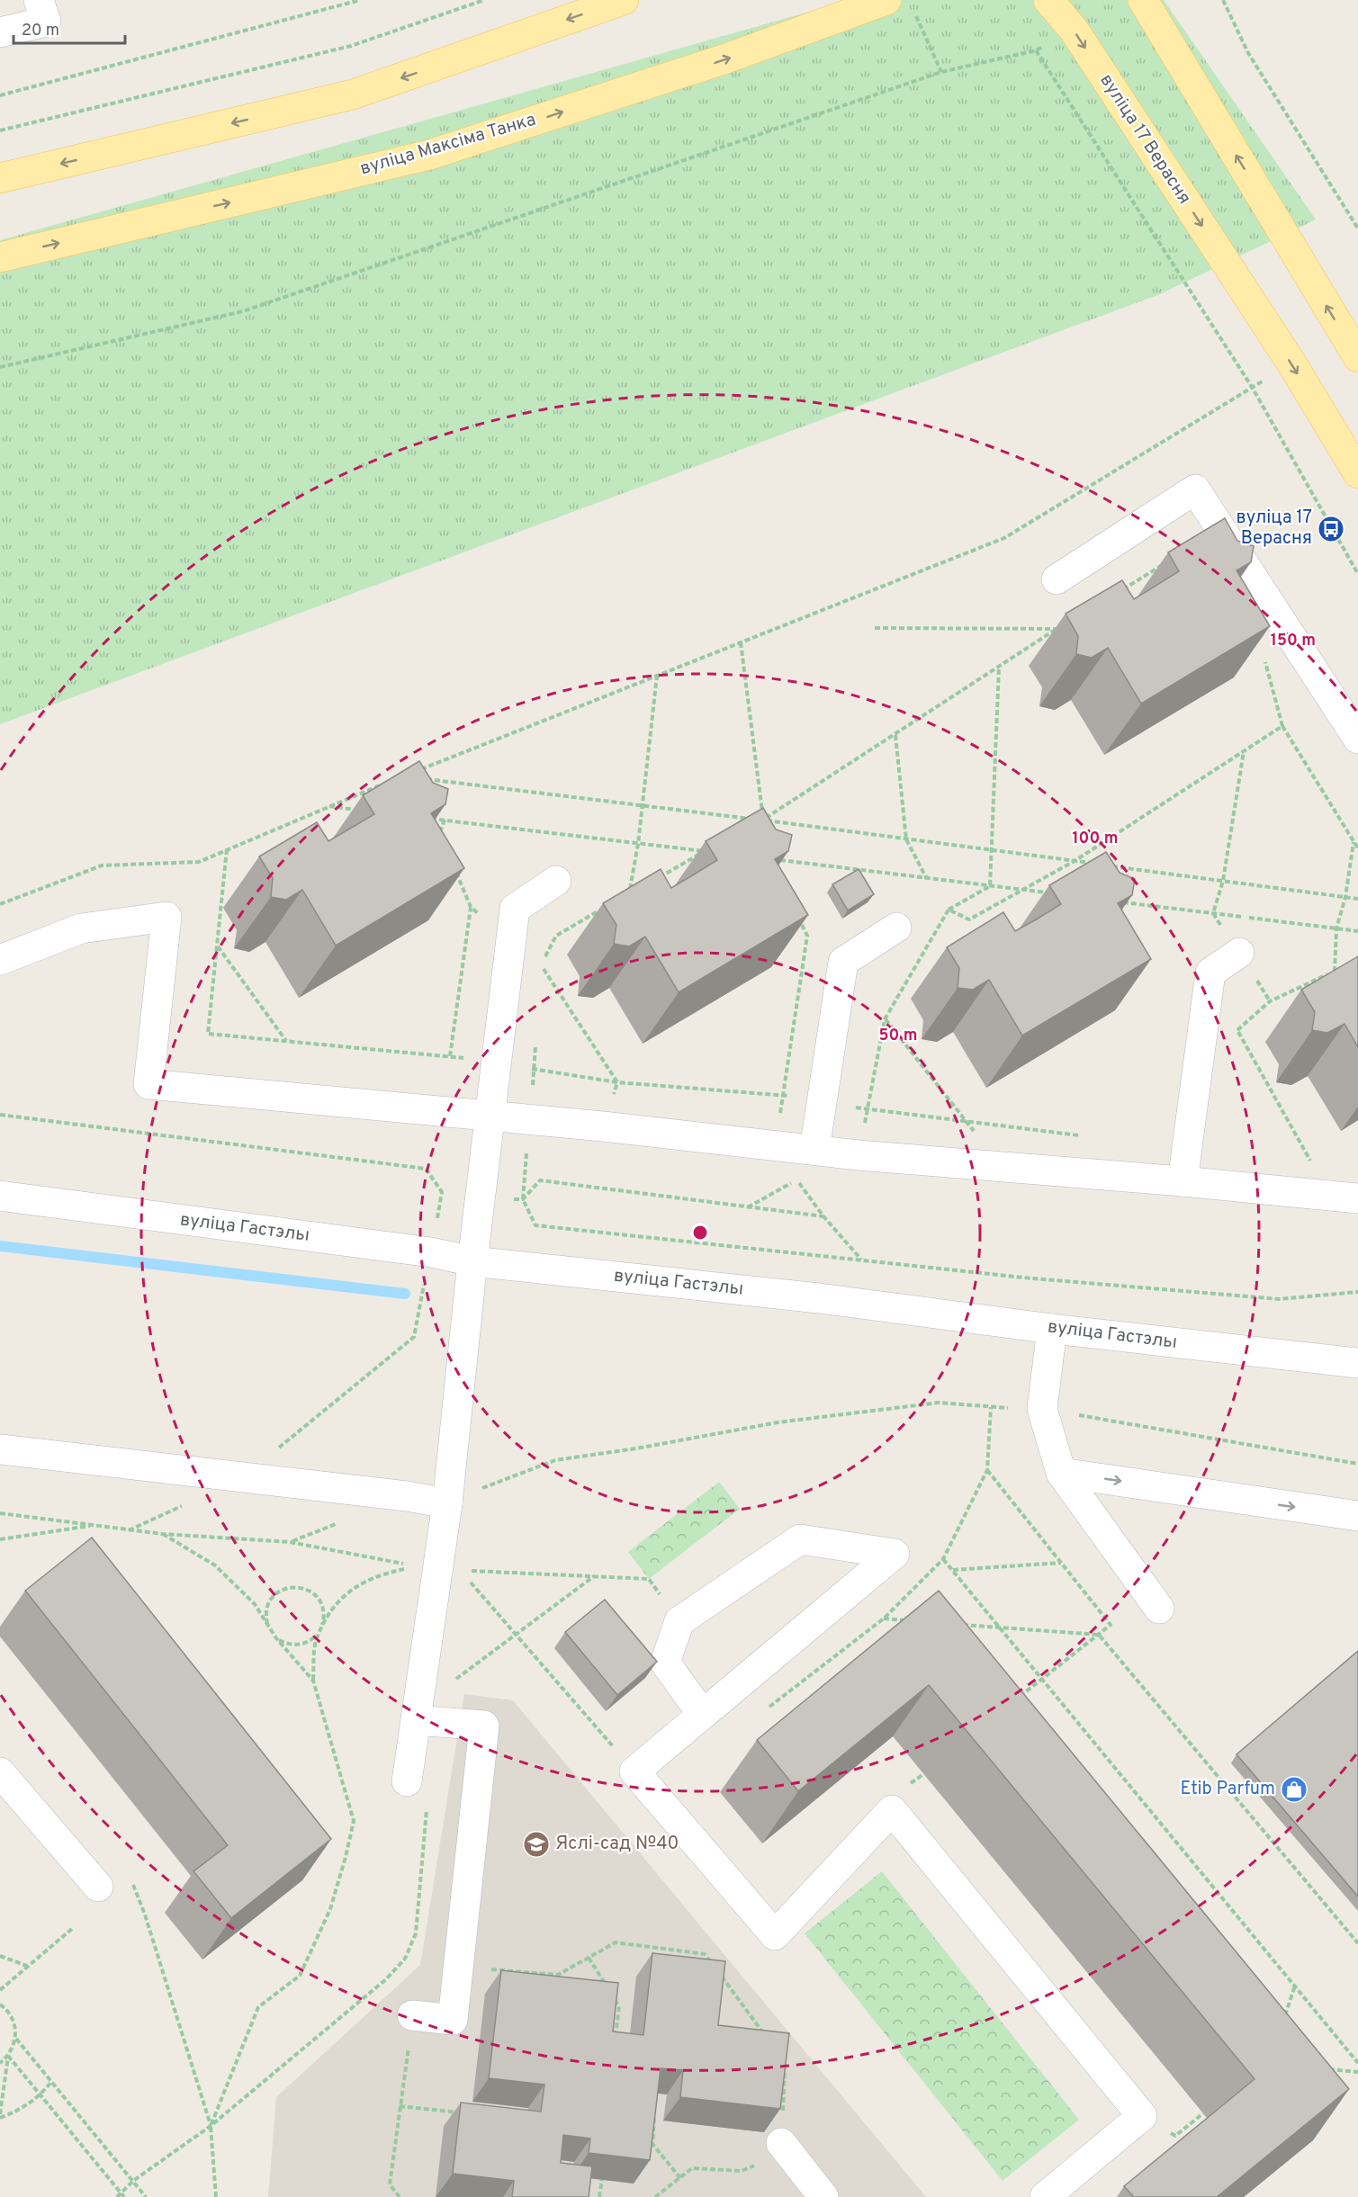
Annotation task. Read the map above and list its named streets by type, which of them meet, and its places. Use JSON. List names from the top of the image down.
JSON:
{
  "streets": {
    "main road": ["вуліца 17 Верасня", "вуліца Максіма Танка"],
    "street": ["вуліца Гастэлы"]
  },
  "places": {
    "bus stop": ["вуліца 17 Верасня"],
    "shop": ["Etib Parfum"],
    "school or university": ["Яслі-сад №40"]
  },
  "scale_bar": "20 m",
  "rings": ["150 m", "100 m", "50 m"]
}
